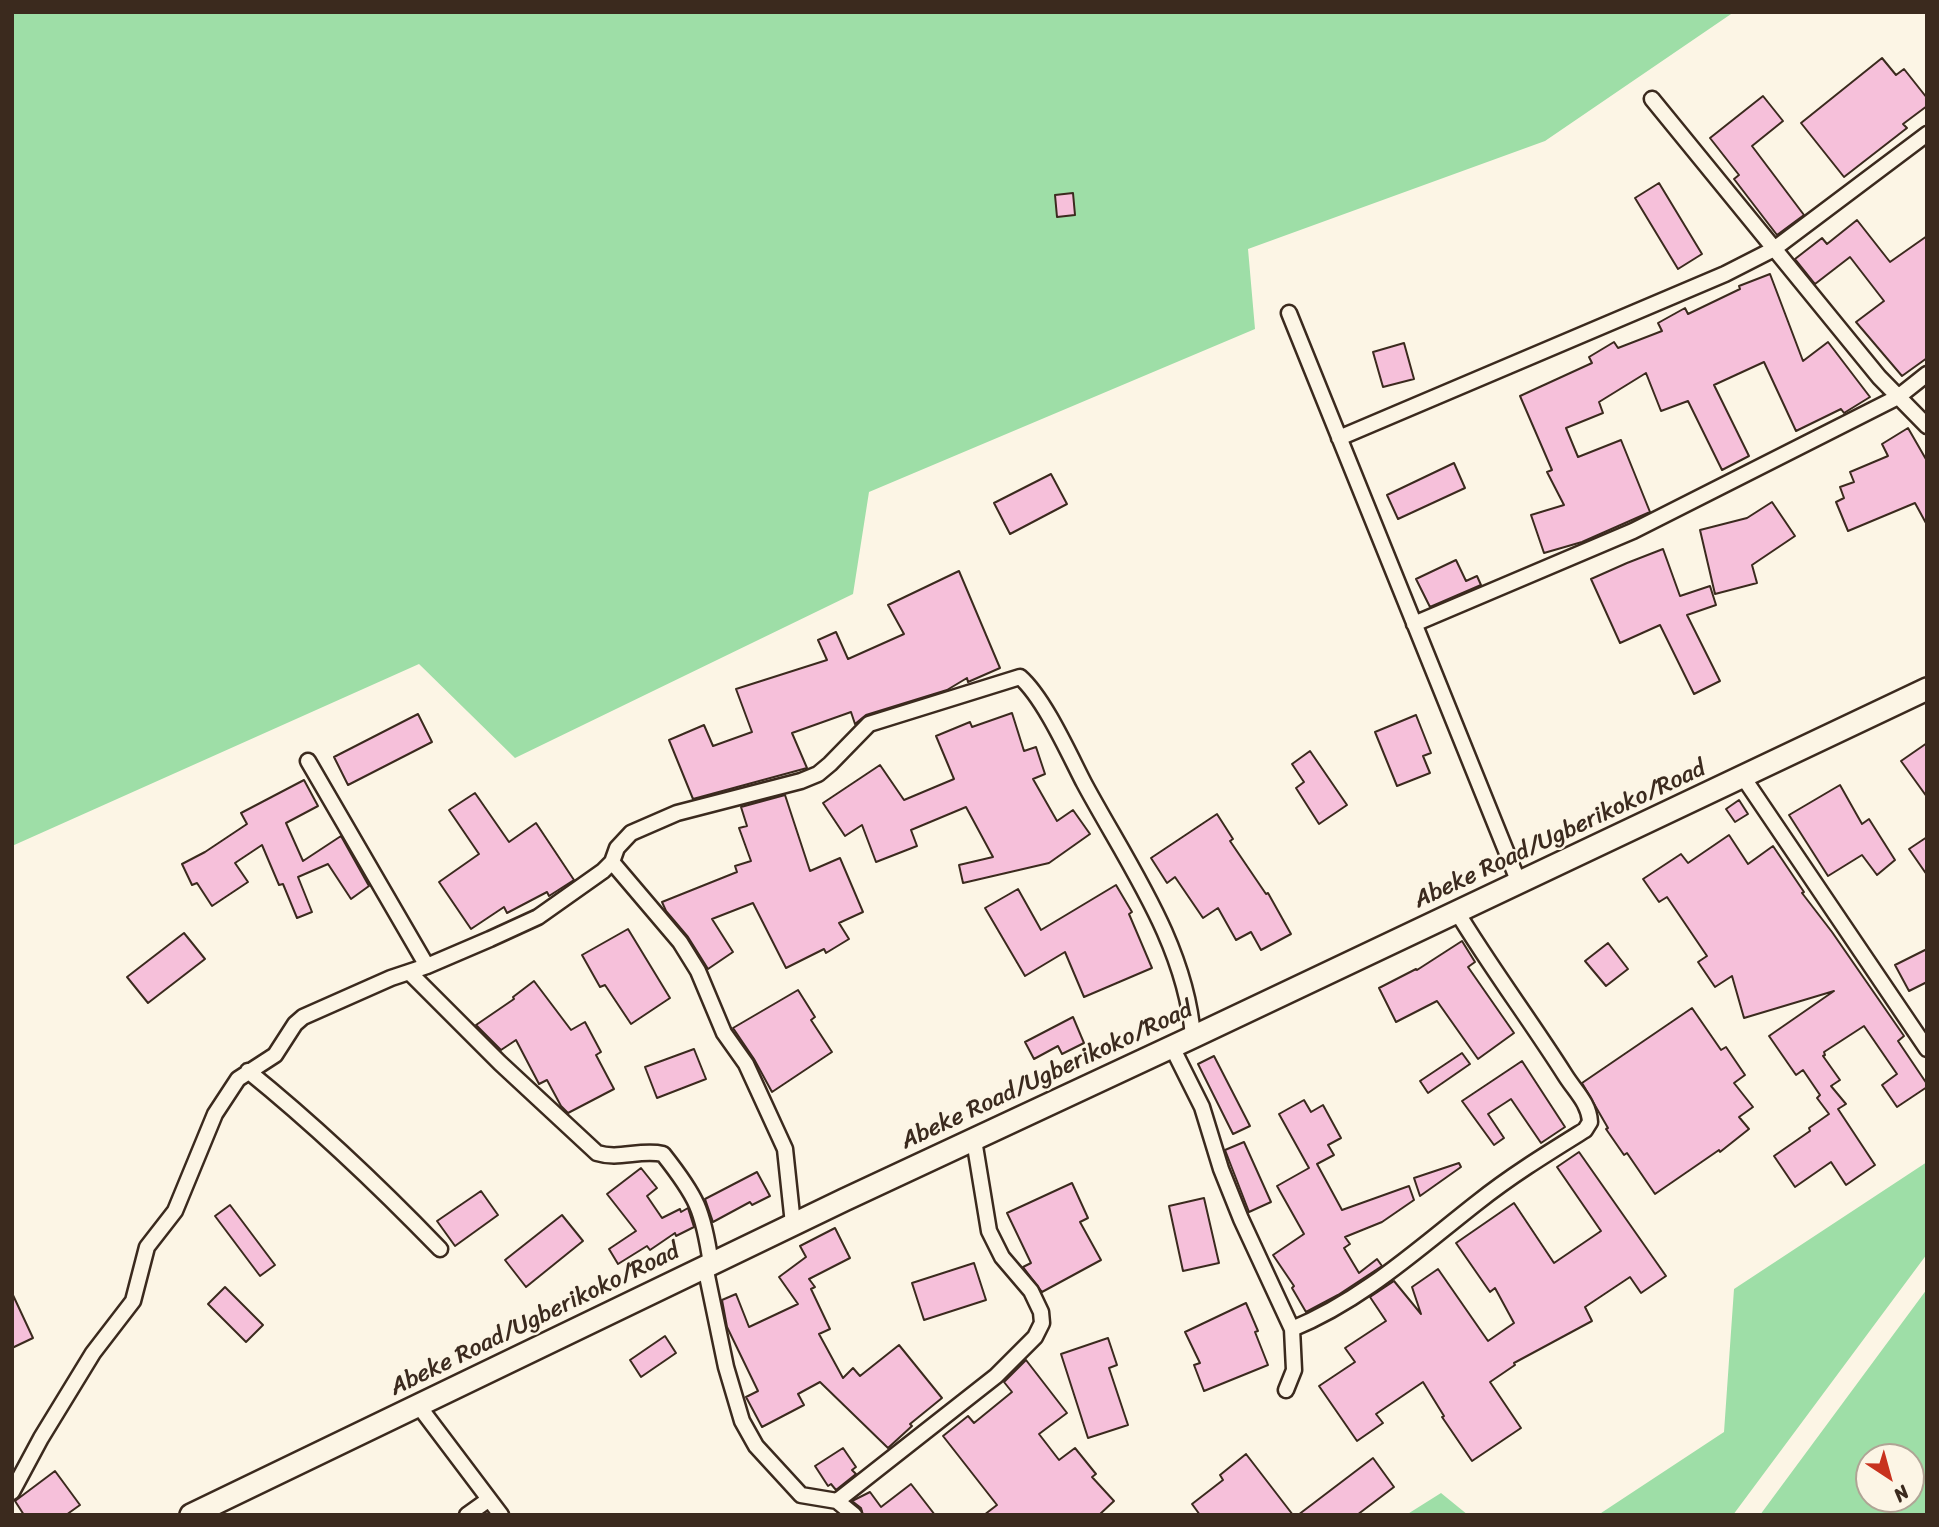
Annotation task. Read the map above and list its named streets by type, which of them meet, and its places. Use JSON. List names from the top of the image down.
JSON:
{
  "streets": {
    "street": ["Abeke Road/Ugberikoko/Road"]
  },
  "north": "bottom right"
}
